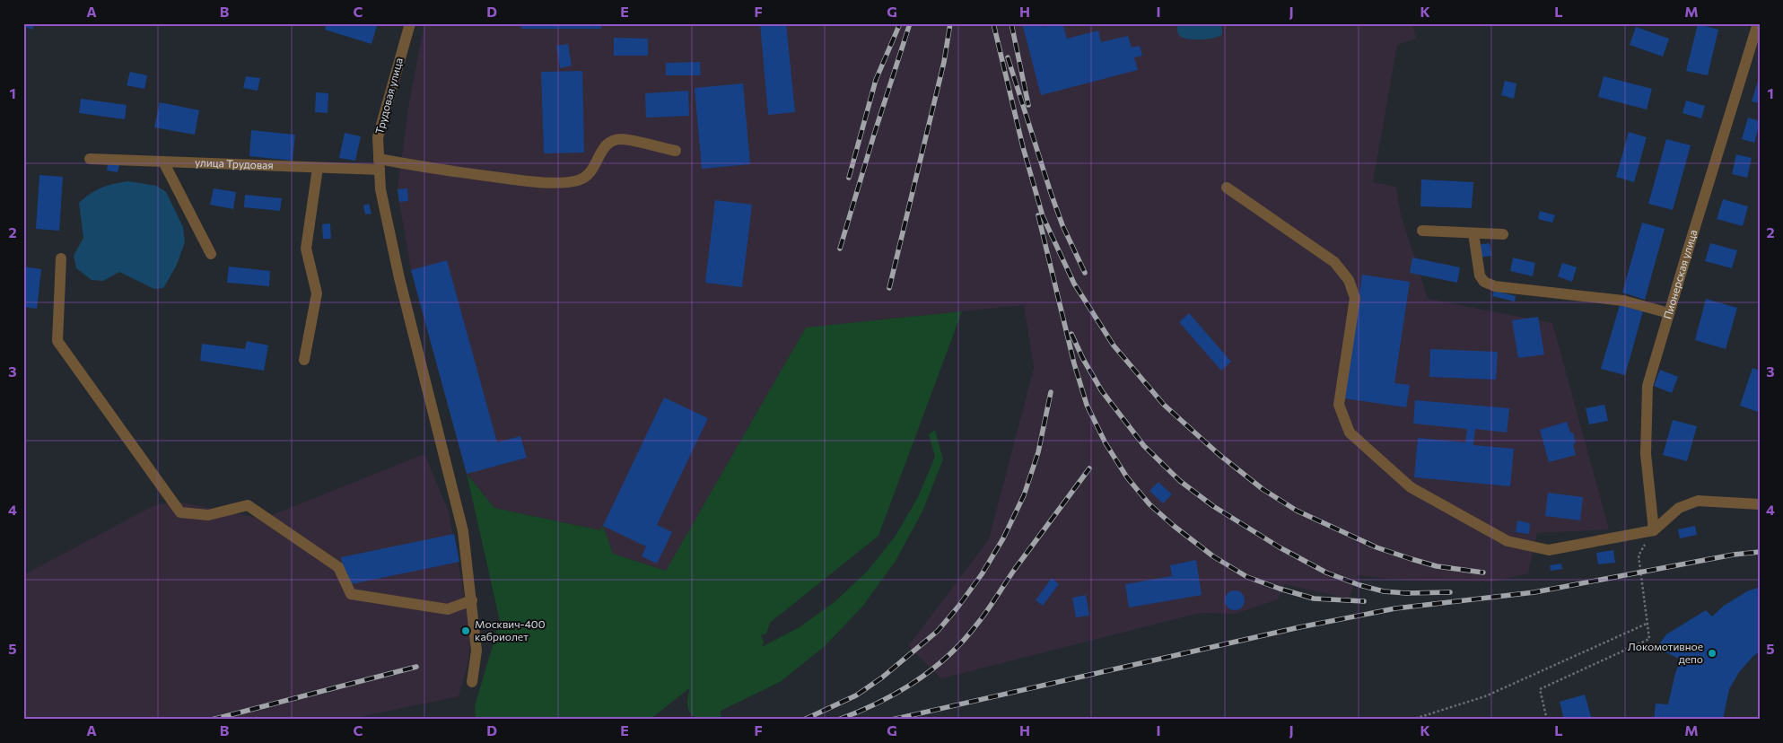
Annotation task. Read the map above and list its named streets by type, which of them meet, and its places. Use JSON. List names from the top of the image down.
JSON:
{
  "streets": {
    "street": ["Трудовая улица", "улица Трудовая", "Пионерская улица"]
  },
  "crossings": [
    ["Трудовая улица", "улица Трудовая"]
  ],
  "places": ["Москвич-400 кабриолет", "Локомотивное депо"],
  "grid": {
    "columns": [
      "A",
      "B",
      "C",
      "D",
      "E",
      "F",
      "G",
      "H",
      "I",
      "J",
      "K",
      "L",
      "M"
    ],
    "rows": [
      "1",
      "2",
      "3",
      "4",
      "5"
    ]
  }
}
